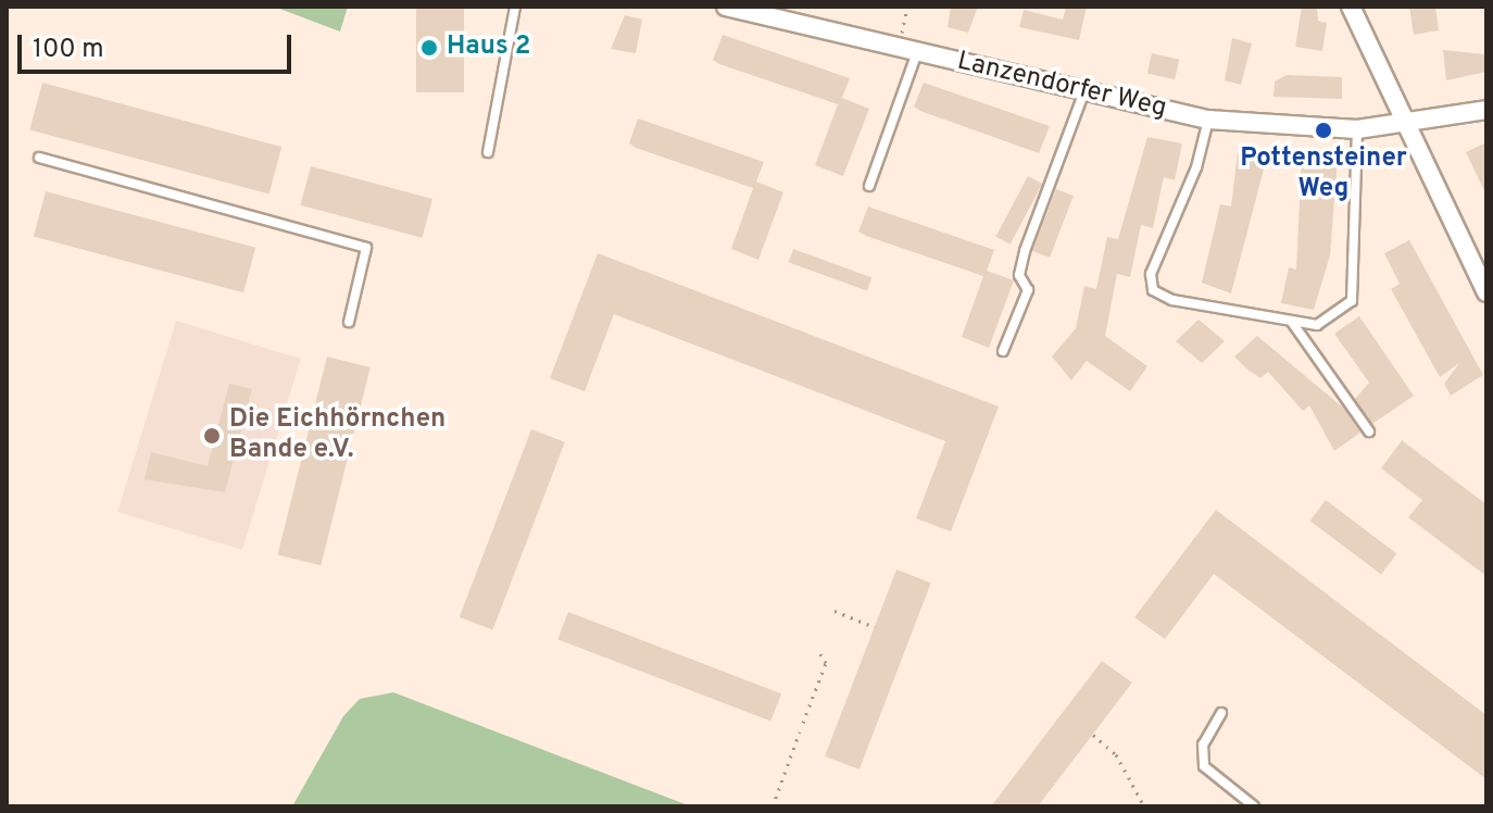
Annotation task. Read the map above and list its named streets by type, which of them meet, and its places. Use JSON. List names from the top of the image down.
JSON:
{
  "streets": {
    "street": ["Lanzendorfer Weg"]
  },
  "places": ["Haus 2", "Pottensteiner Weg", "Die Eichhörnchen Bande e.V."],
  "scale_bar": "100 m"
}
